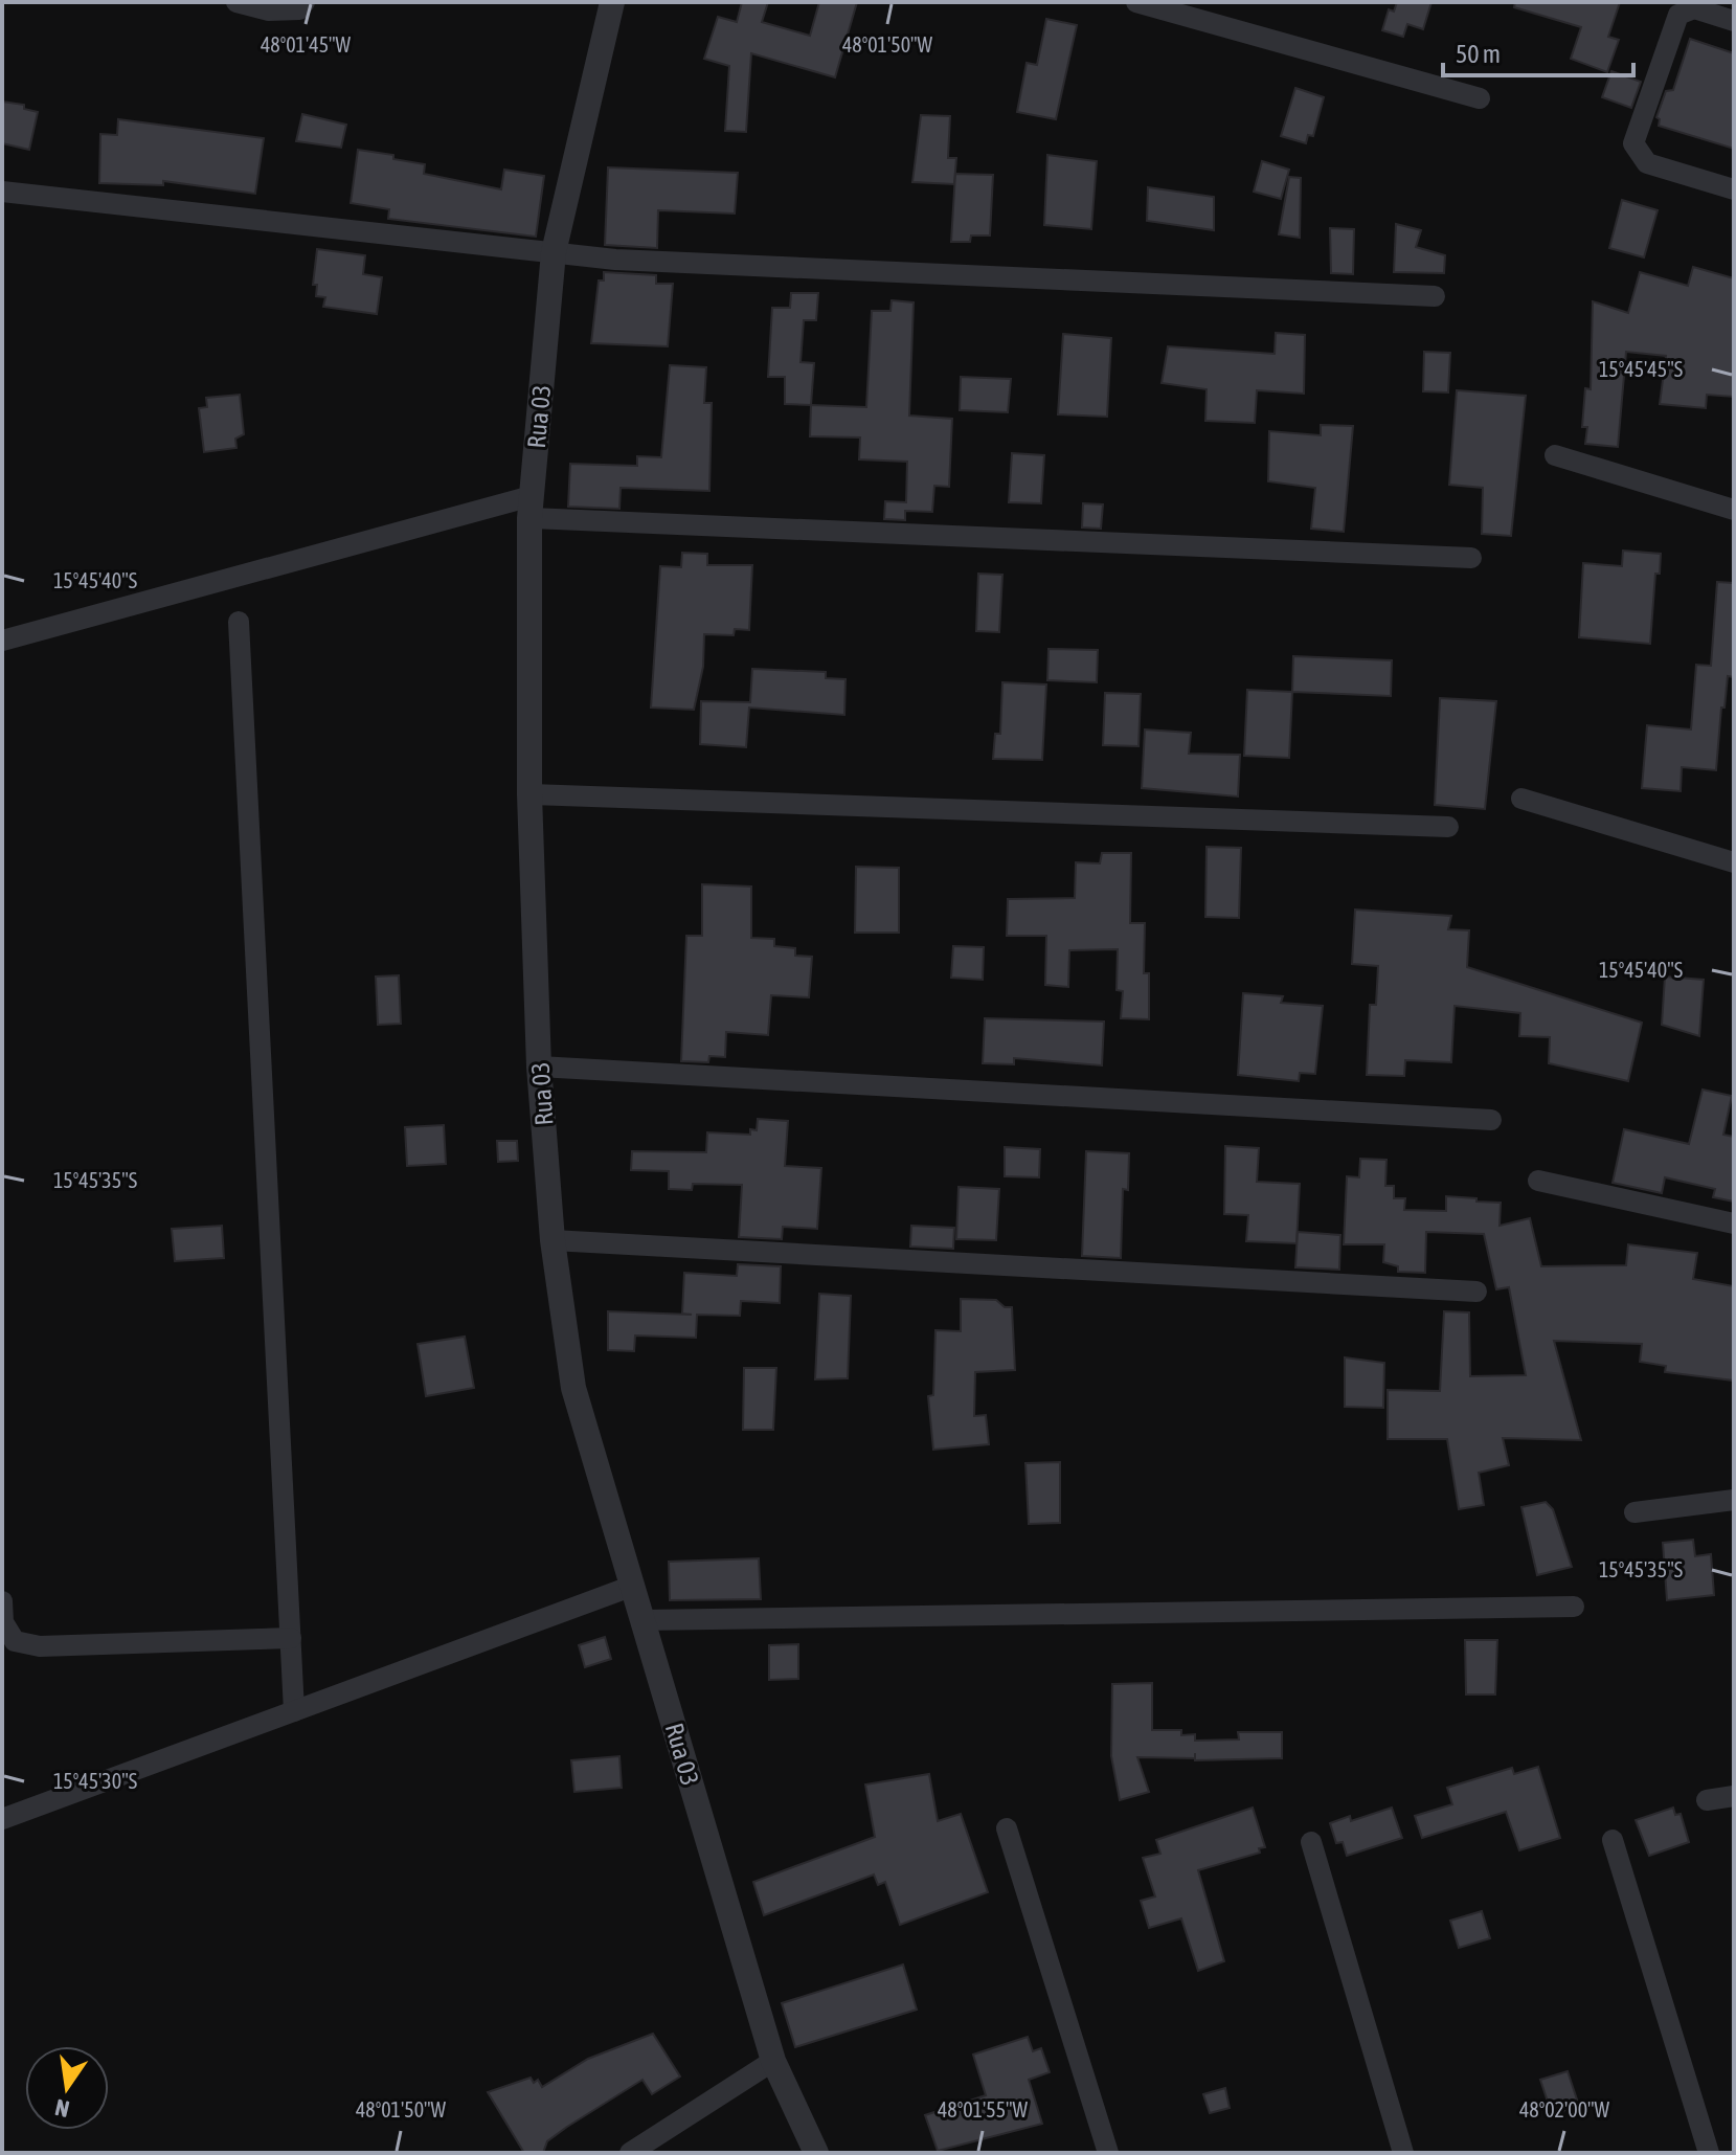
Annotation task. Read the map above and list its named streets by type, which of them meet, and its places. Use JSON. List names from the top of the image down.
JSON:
{
  "streets": {
    "street": ["Rua 03"]
  },
  "scale_bar": "50 m",
  "north": "bottom",
  "coordinates": [
    "48°01'45\"W",
    "48°01'50\"W",
    "15°45'45\"S",
    "15°45'40\"S",
    "15°45'35\"S",
    "15°45'30\"S",
    "48°01'55\"W",
    "48°02'00\"W"
  ]
}
